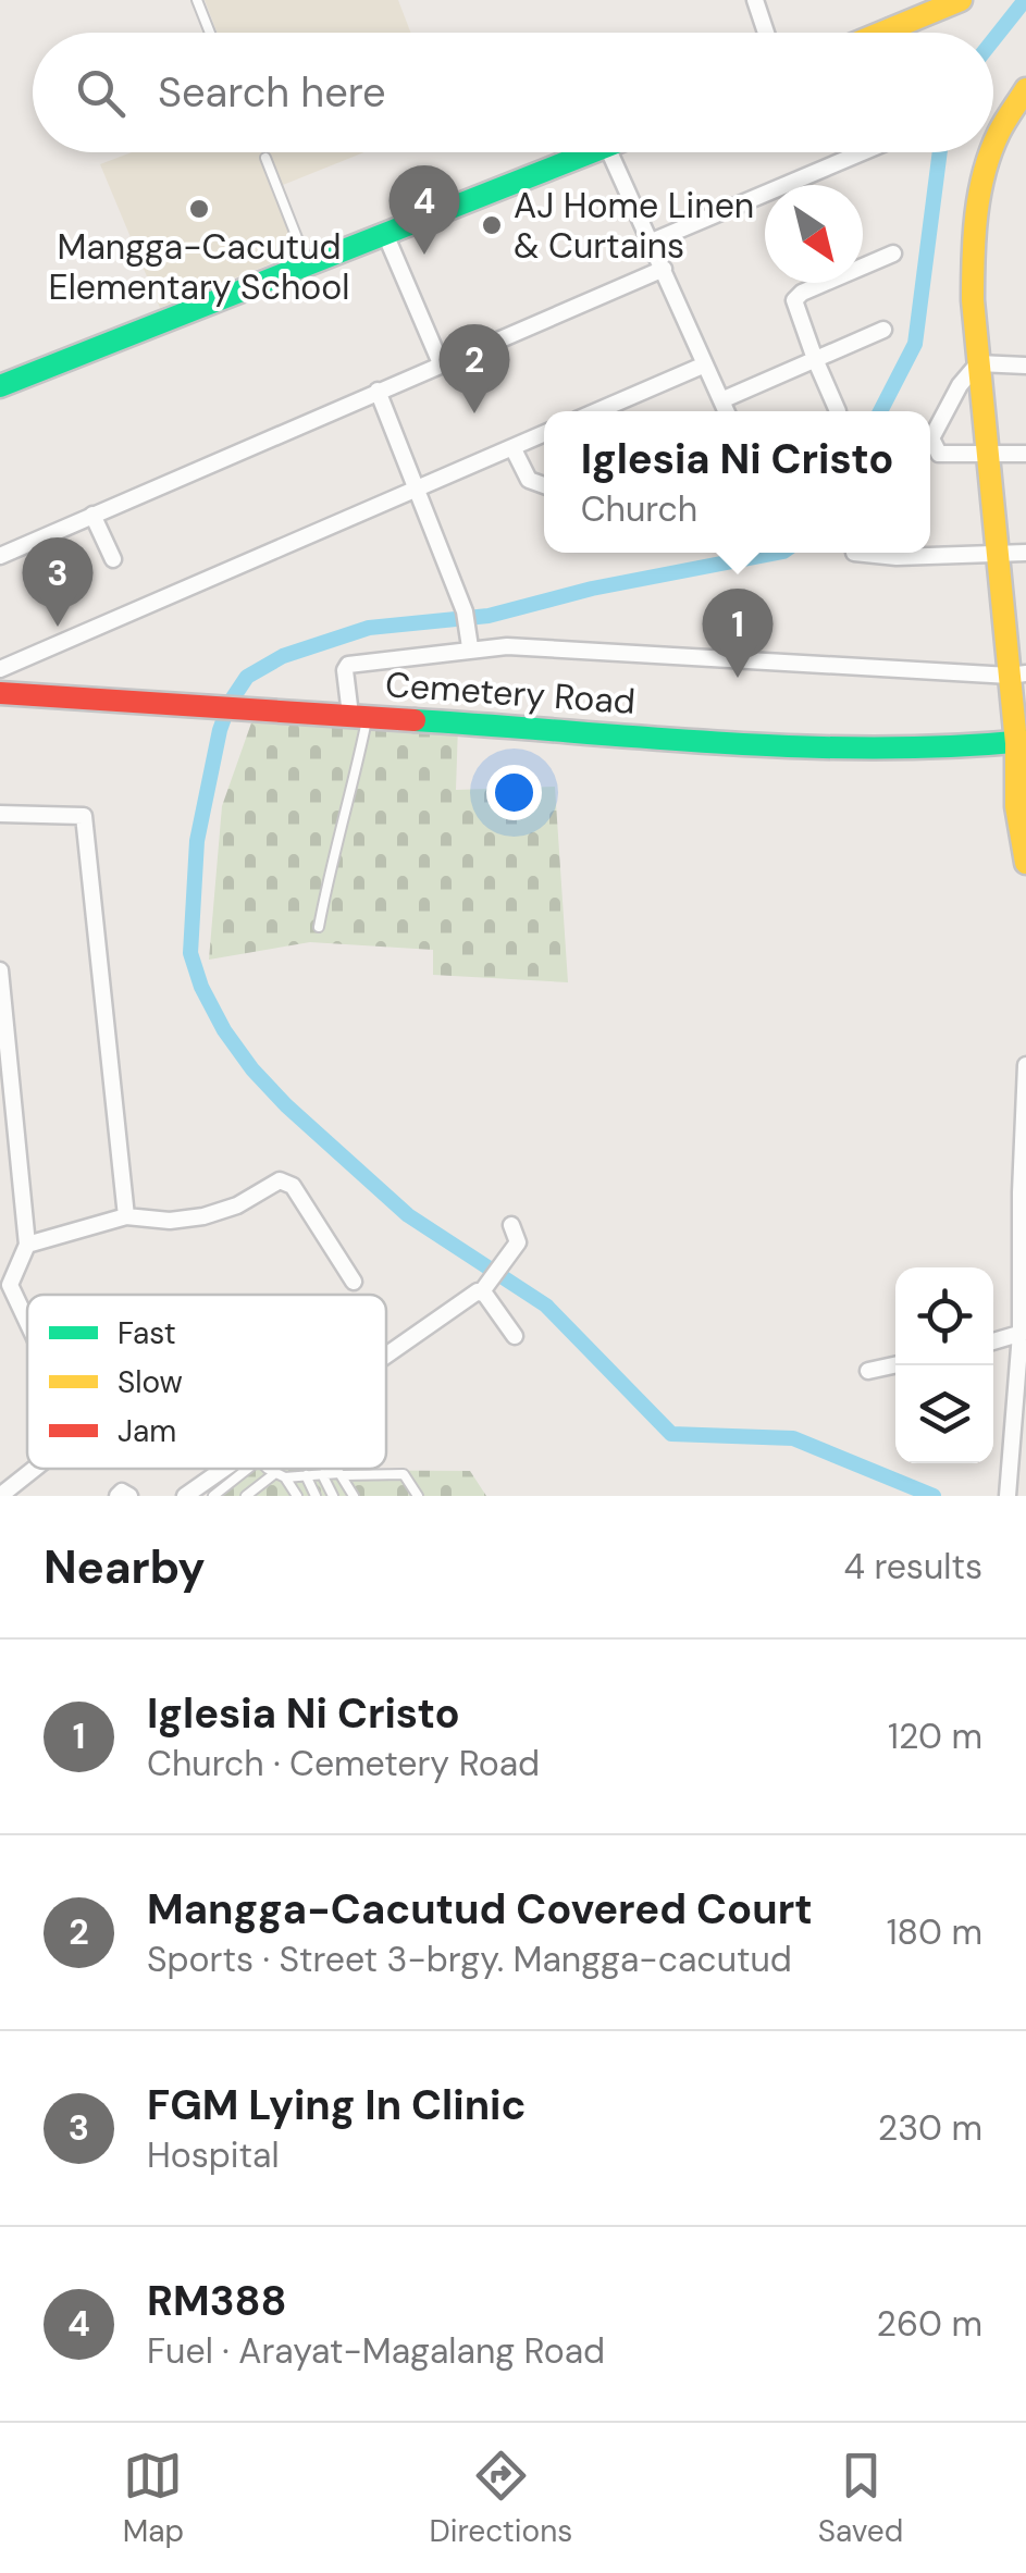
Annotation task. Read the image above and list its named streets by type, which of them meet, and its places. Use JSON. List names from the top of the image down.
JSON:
{
  "streets": {
    "street": ["Cemetery Road"]
  },
  "places": ["Mangga-Cacutud Elementary School", "AJ Home Linen & Curtains"],
  "legend": ["Fast", "Slow", "Jam"],
  "north": "bottom right",
  "page": {
    "search": "Search here",
    "pins": [
      "4",
      "2",
      "3",
      "1"
    ],
    "popup": ["Iglesia Ni Cristo", "Church"],
    "heading": ["Nearby", "4 results"],
    "list": [
      {
        "mark": "1",
        "name": "Iglesia Ni Cristo",
        "note": "Church · Cemetery Road",
        "value": "120 m"
      },
      {
        "mark": "2",
        "name": "Mangga-Cacutud Covered Court",
        "note": "Sports · Street 3-brgy. Mangga-cacutud",
        "value": "180 m"
      },
      {
        "mark": "3",
        "name": "FGM Lying In Clinic",
        "note": "Hospital",
        "value": "230 m"
      },
      {
        "mark": "4",
        "name": "RM388",
        "note": "Fuel · Arayat-Magalang Road",
        "value": "260 m"
      }
    ],
    "nav": ["Map", "Directions", "Saved"]
  }
}
